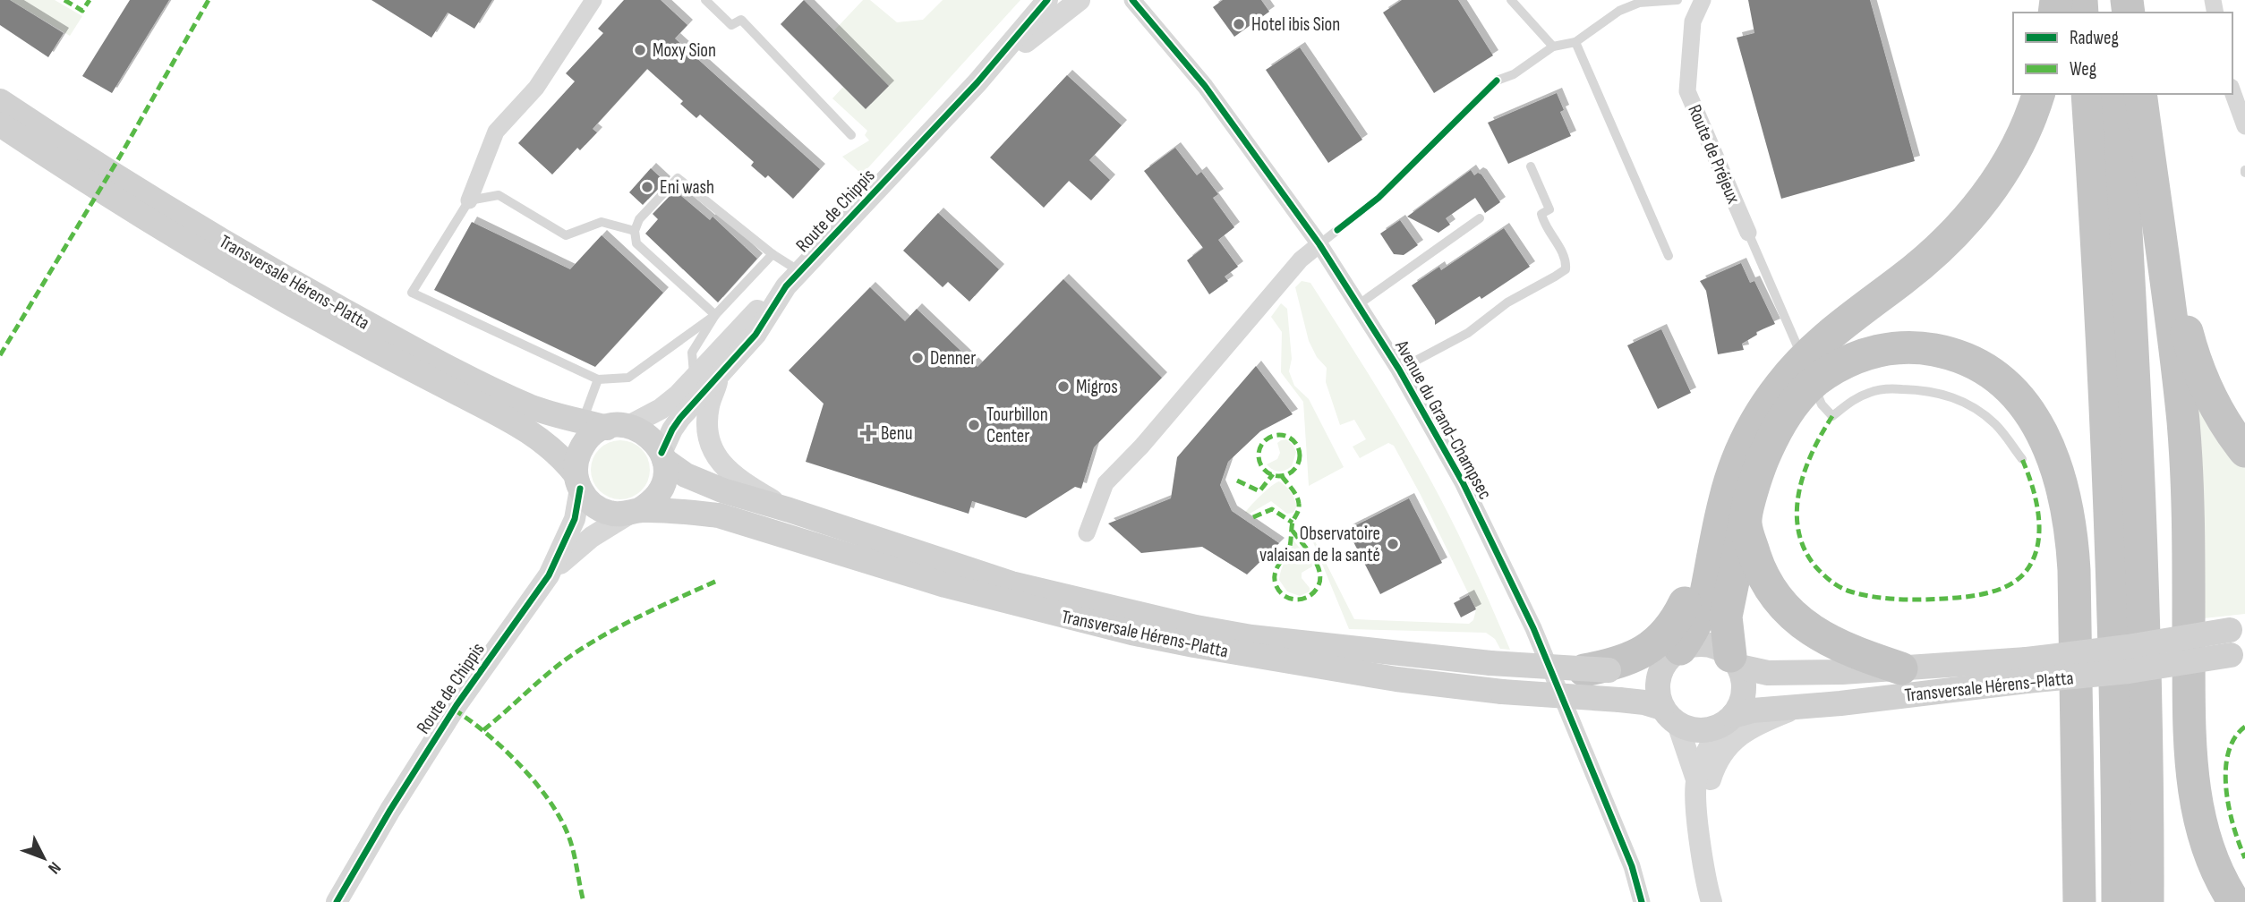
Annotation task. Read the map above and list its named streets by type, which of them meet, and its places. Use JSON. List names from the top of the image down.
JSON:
{
  "streets": {
    "main road": ["Transversale Hérens-Platta"],
    "street": ["Route de Préjeux", "Route de Chippis", "Avenue du Grand-Champsec"]
  },
  "crossings": [
    ["Route de Chippis", "Transversale Hérens-Platta"]
  ],
  "places": {
    "other": [
      "Hotel ibis Sion",
      "Moxy Sion",
      "Eni wash",
      "Denner",
      "Migros",
      "Tourbillon Center",
      "Observatoire valaisan de la santé"
    ],
    "health": ["Benu"]
  },
  "legend": ["Radweg", "Weg"],
  "north": "bottom right"
}
